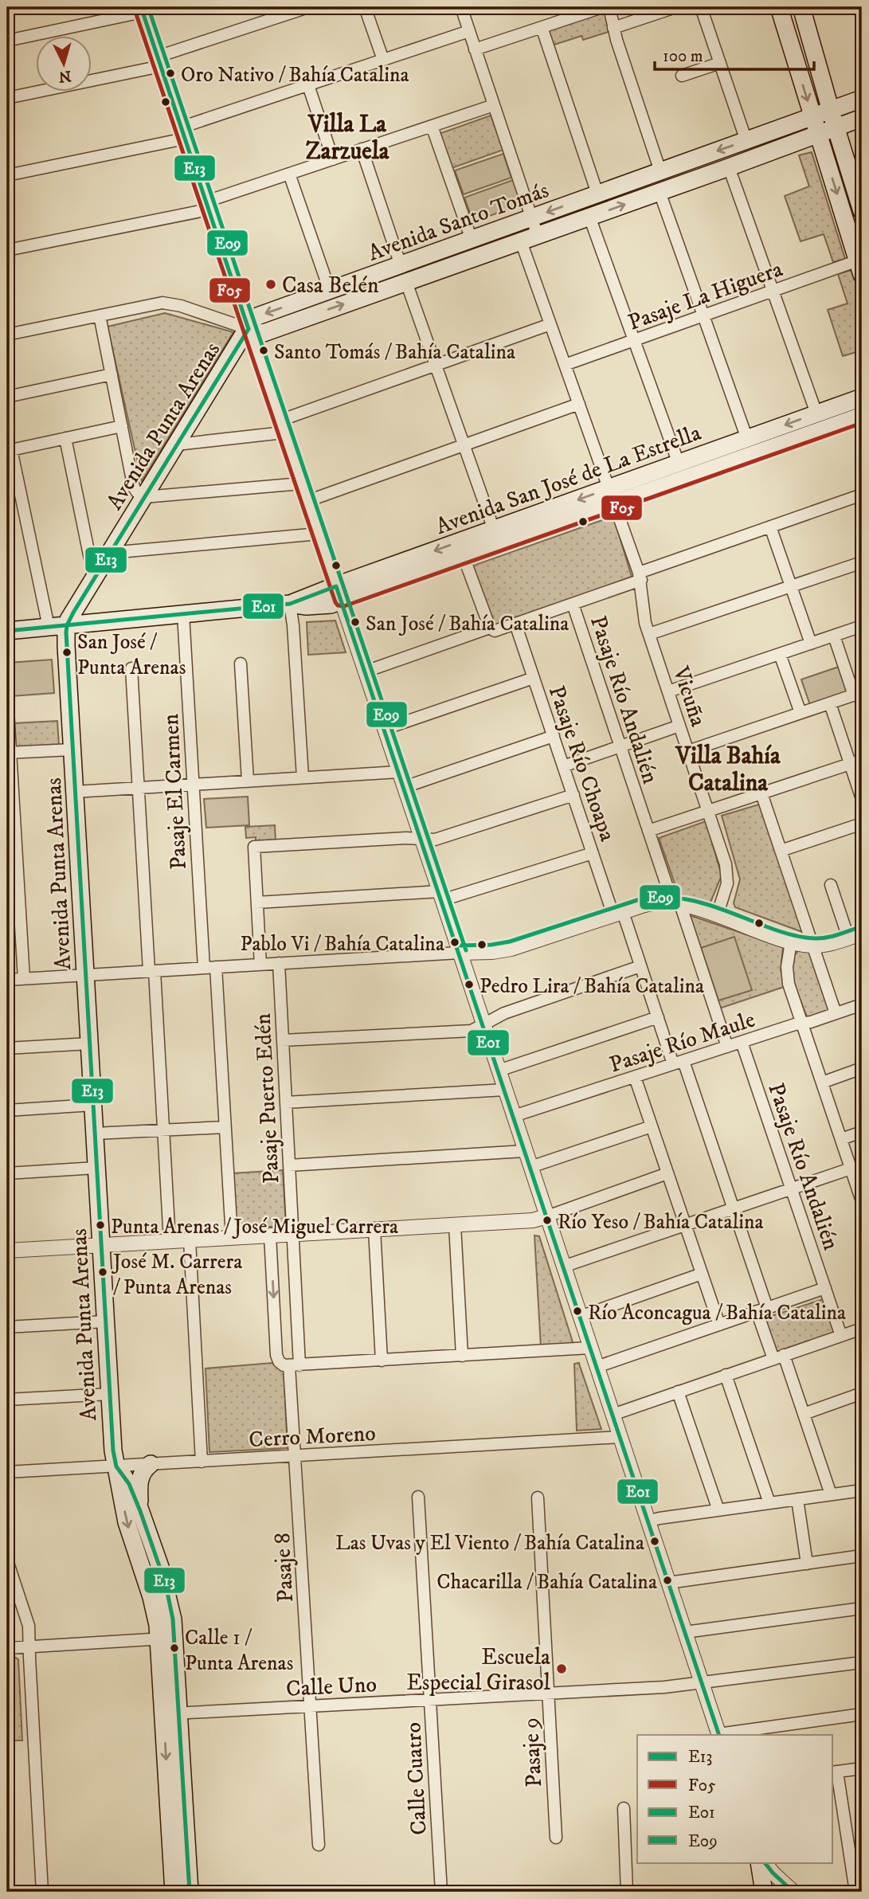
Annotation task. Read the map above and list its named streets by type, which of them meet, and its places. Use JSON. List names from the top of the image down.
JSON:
{
  "streets": {
    "main road": ["Avenida Santo Tomás", "Avenida Punta Arenas", "Avenida San José de La Estrella"],
    "street": [
      "Pasaje La Higuera",
      "Vicuña",
      "Pasaje Río Andalién",
      "Pasaje Río Choapa",
      "Pasaje El Carmen",
      "Pasaje Río Maule",
      "Pasaje Puerto Edén",
      "Cerro Moreno",
      "Pasaje 8",
      "Calle Uno",
      "Pasaje 9",
      "Calle Cuatro"
    ]
  },
  "crossings": [
    ["Avenida Santo Tomás", "Avenida Punta Arenas"],
    ["Avenida Santo Tomás", "Vicuña"],
    ["Pasaje La Higuera", "Vicuña"],
    ["Avenida Punta Arenas", "Avenida San José de La Estrella"],
    ["Avenida Punta Arenas", "Cerro Moreno"],
    ["Avenida Punta Arenas", "Calle Uno"],
    ["Avenida San José de La Estrella", "Vicuña"],
    ["Avenida San José de La Estrella", "Pasaje El Carmen"],
    ["Pasaje Río Andalién", "Pasaje Río Maule"],
    ["Pasaje Río Choapa", "Pasaje Río Maule"],
    ["Pasaje Puerto Edén", "Cerro Moreno"],
    ["Pasaje Puerto Edén", "Pasaje 8"],
    ["Cerro Moreno", "Pasaje 8"],
    ["Pasaje 8", "Calle Uno"],
    ["Calle Uno", "Pasaje 9"],
    ["Calle Uno", "Calle Cuatro"]
  ],
  "districts": ["Villa La Zarzuela", "Villa Bahía Catalina"],
  "places": [
    "Oro Nativo / Bahía Catalina",
    "Casa Belén",
    "Santo Tomás / Bahía Catalina",
    "San José / Bahía Catalina",
    "San José / Punta Arenas",
    "Pablo Vi / Bahía Catalina",
    "Pedro Lira / Bahía Catalina",
    "Río Yeso / Bahía Catalina",
    "Punta Arenas / José Miguel Carrera",
    "José M. Carrera / Punta Arenas",
    "Río Aconcagua / Bahía Catalina",
    "Las Uvas y El Viento / Bahía Catalina",
    "Chacarilla / Bahía Catalina",
    "Calle 1 / Punta Arenas",
    "Escuela Especial Girasol"
  ],
  "lines": [
    "transit line E13",
    "transit line E09",
    "transit line F05",
    "transit line E01"
  ],
  "legend": [
    "E13",
    "F05",
    "E01",
    "E09"
  ],
  "scale_bar": "100 m",
  "north": "bottom"
}
